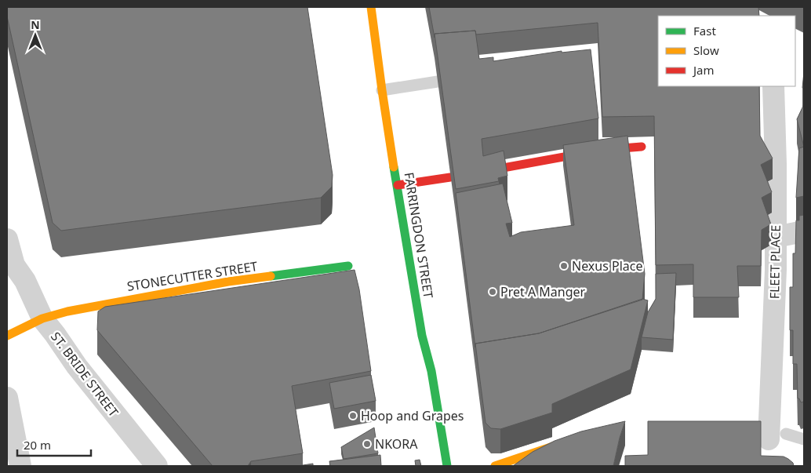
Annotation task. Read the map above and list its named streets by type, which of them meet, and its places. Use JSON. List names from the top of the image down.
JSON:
{
  "streets": {
    "street": [
      "FARRINGDON STREET",
      "FLEET PLACE",
      "STONECUTTER STREET",
      "ST. BRIDE STREET"
    ]
  },
  "crossings": [
    ["STONECUTTER STREET", "ST. BRIDE STREET"]
  ],
  "places": [
    "Nexus Place",
    "Pret A Manger",
    "Hoop and Grapes",
    "NKORA"
  ],
  "legend": ["Fast", "Slow", "Jam"],
  "scale_bar": "20 m",
  "north": "top"
}
